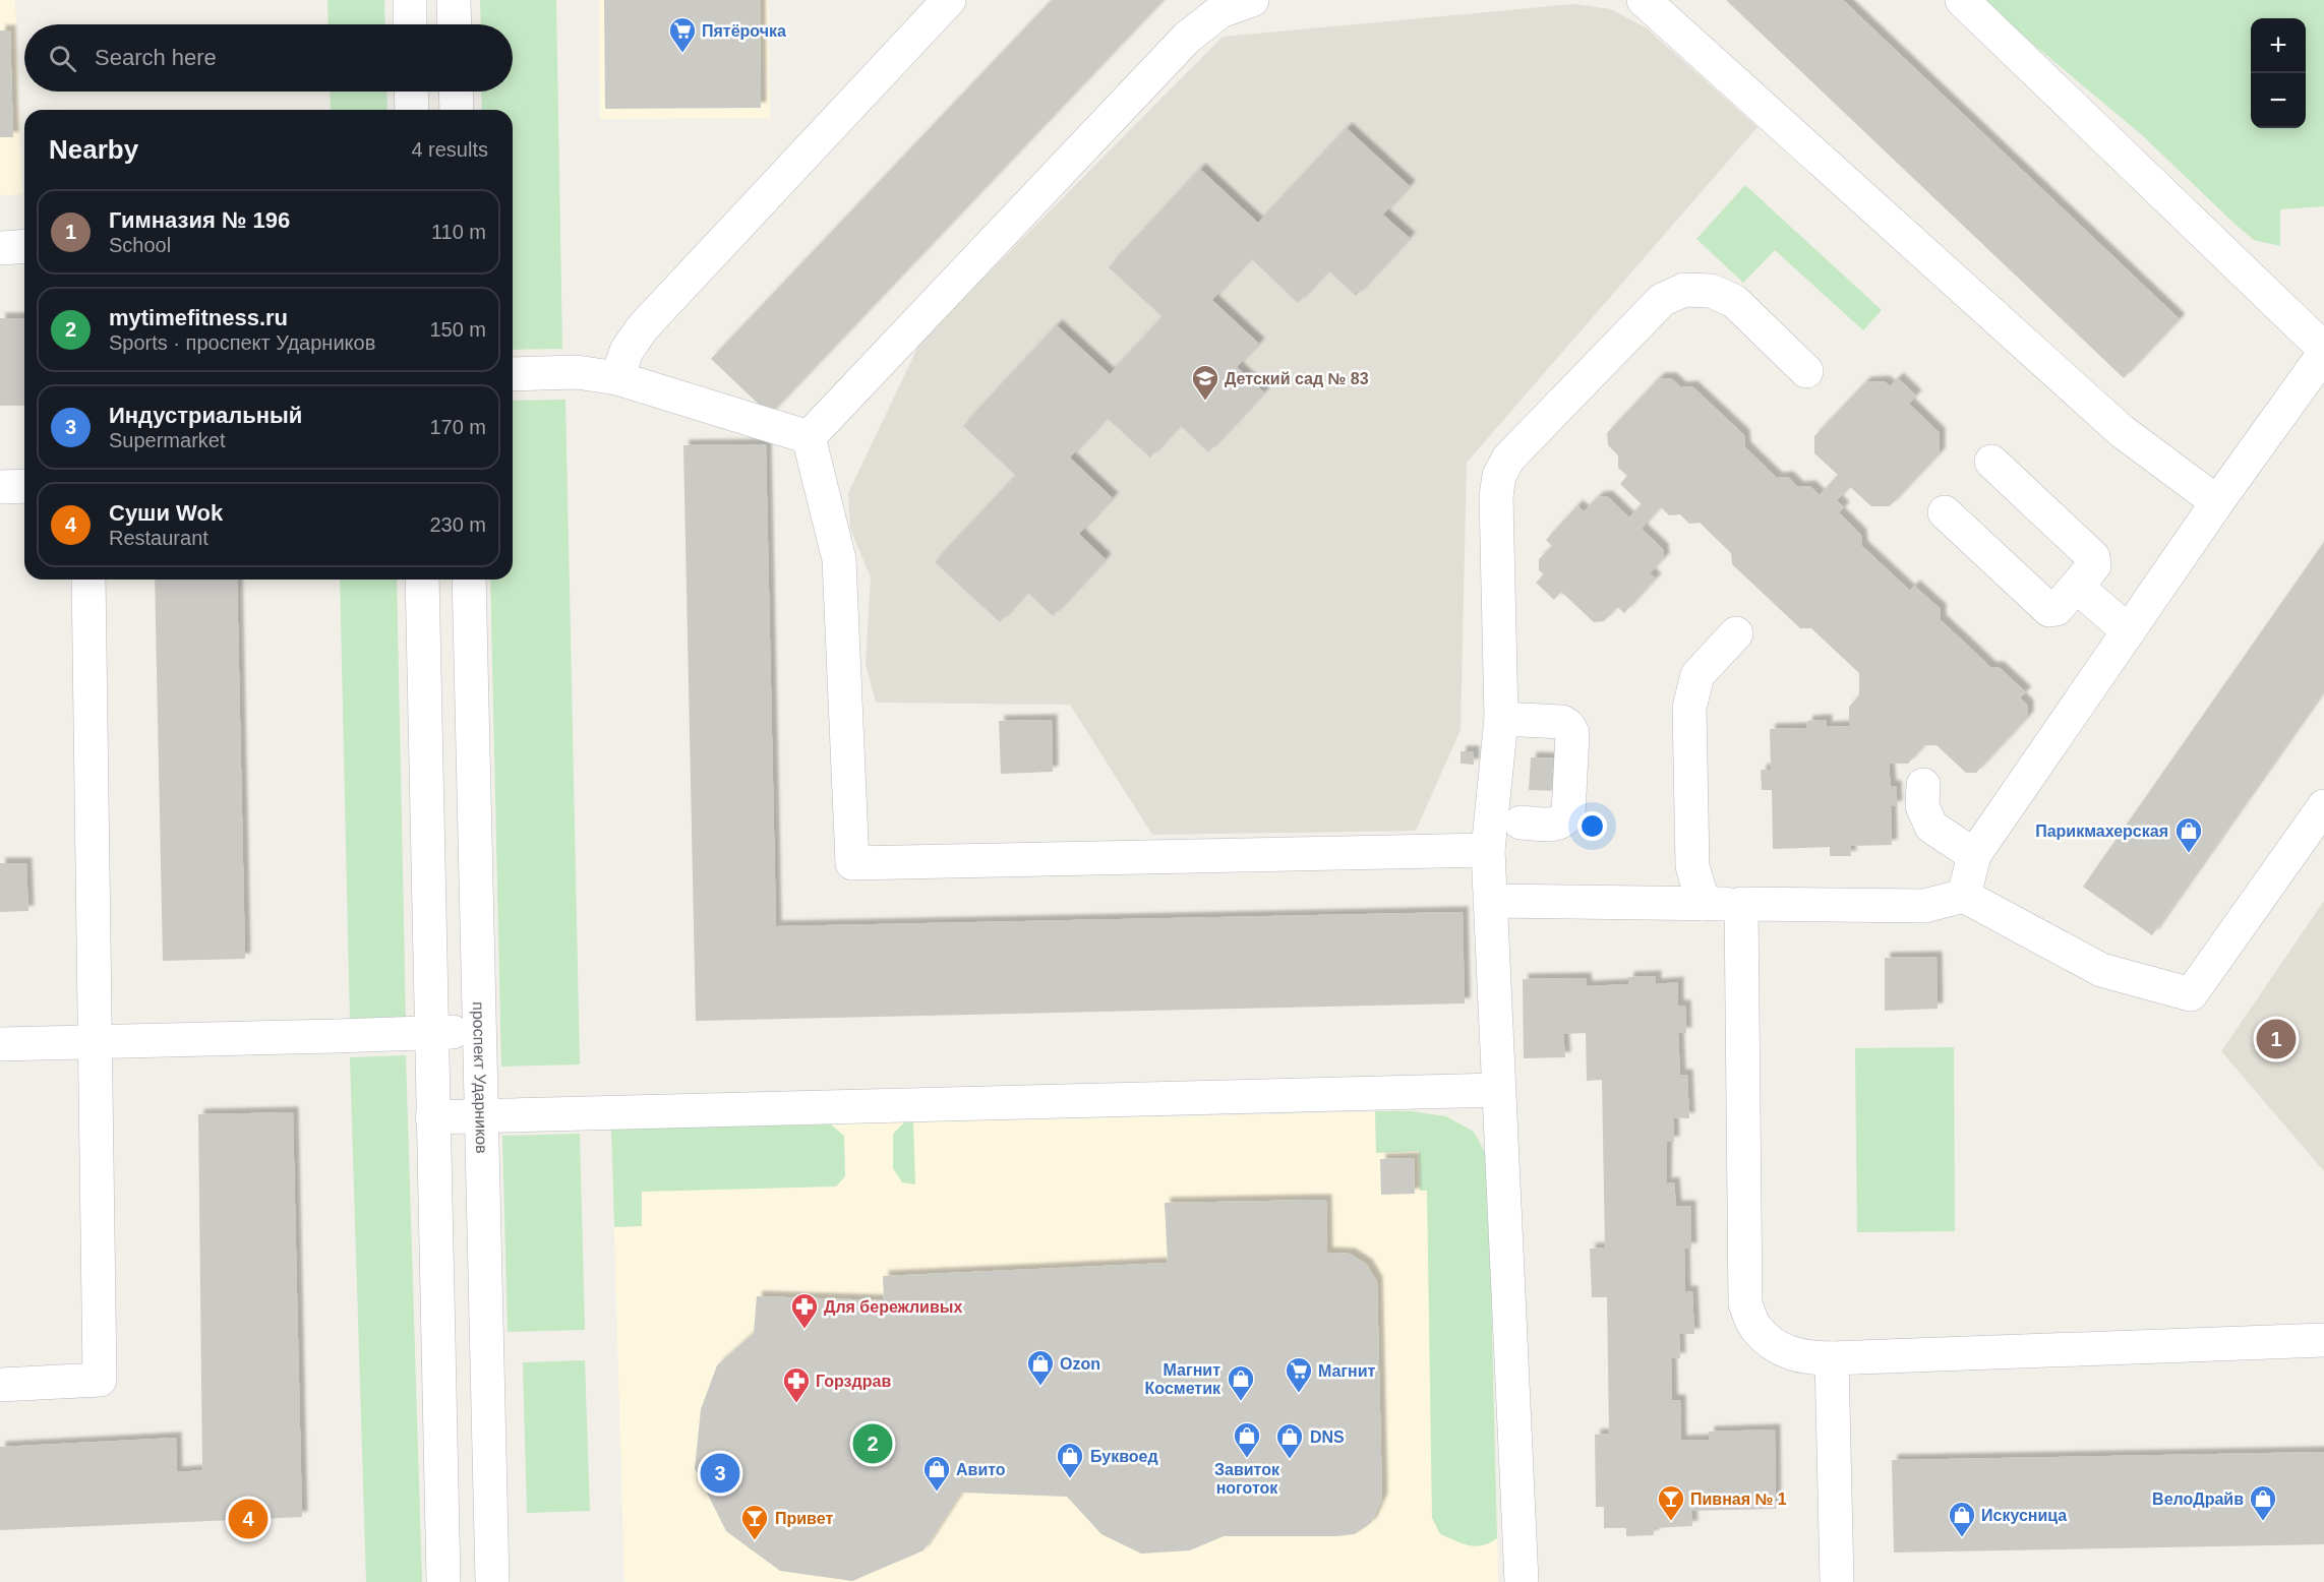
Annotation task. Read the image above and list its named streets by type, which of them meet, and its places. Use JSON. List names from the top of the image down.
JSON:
{
  "streets": {
    "street": ["проспект Ударников"]
  },
  "places": {
    "supermarket": ["Пятёрочка", "Магнит"],
    "school or university": ["Детский сад № 83"],
    "shop": [
      "Парикмахерская",
      "Ozon",
      "Магнит Косметик",
      "Завиток ноготок",
      "DNS",
      "Буквоед",
      "Авито",
      "ВелоДрайв",
      "Искусница"
    ],
    "pharmacy": ["Для бережливых", "Горздрав"],
    "bar": ["Пивная № 1", "Привет"]
  },
  "page": {
    "map_buttons": ["+", "−"],
    "search": "Search here",
    "heading": ["Nearby", "4 results"],
    "list": [
      {
        "mark": "1",
        "name": "Гимназия № 196",
        "note": "School",
        "value": "110 m"
      },
      {
        "mark": "2",
        "name": "mytimefitness.ru",
        "note": "Sports · проспект Ударников",
        "value": "150 m"
      },
      {
        "mark": "3",
        "name": "Индустриальный",
        "note": "Supermarket",
        "value": "170 m"
      },
      {
        "mark": "4",
        "name": "Суши Wok",
        "note": "Restaurant",
        "value": "230 m"
      }
    ],
    "pins": [
      "1",
      "2",
      "3",
      "4"
    ]
  }
}
